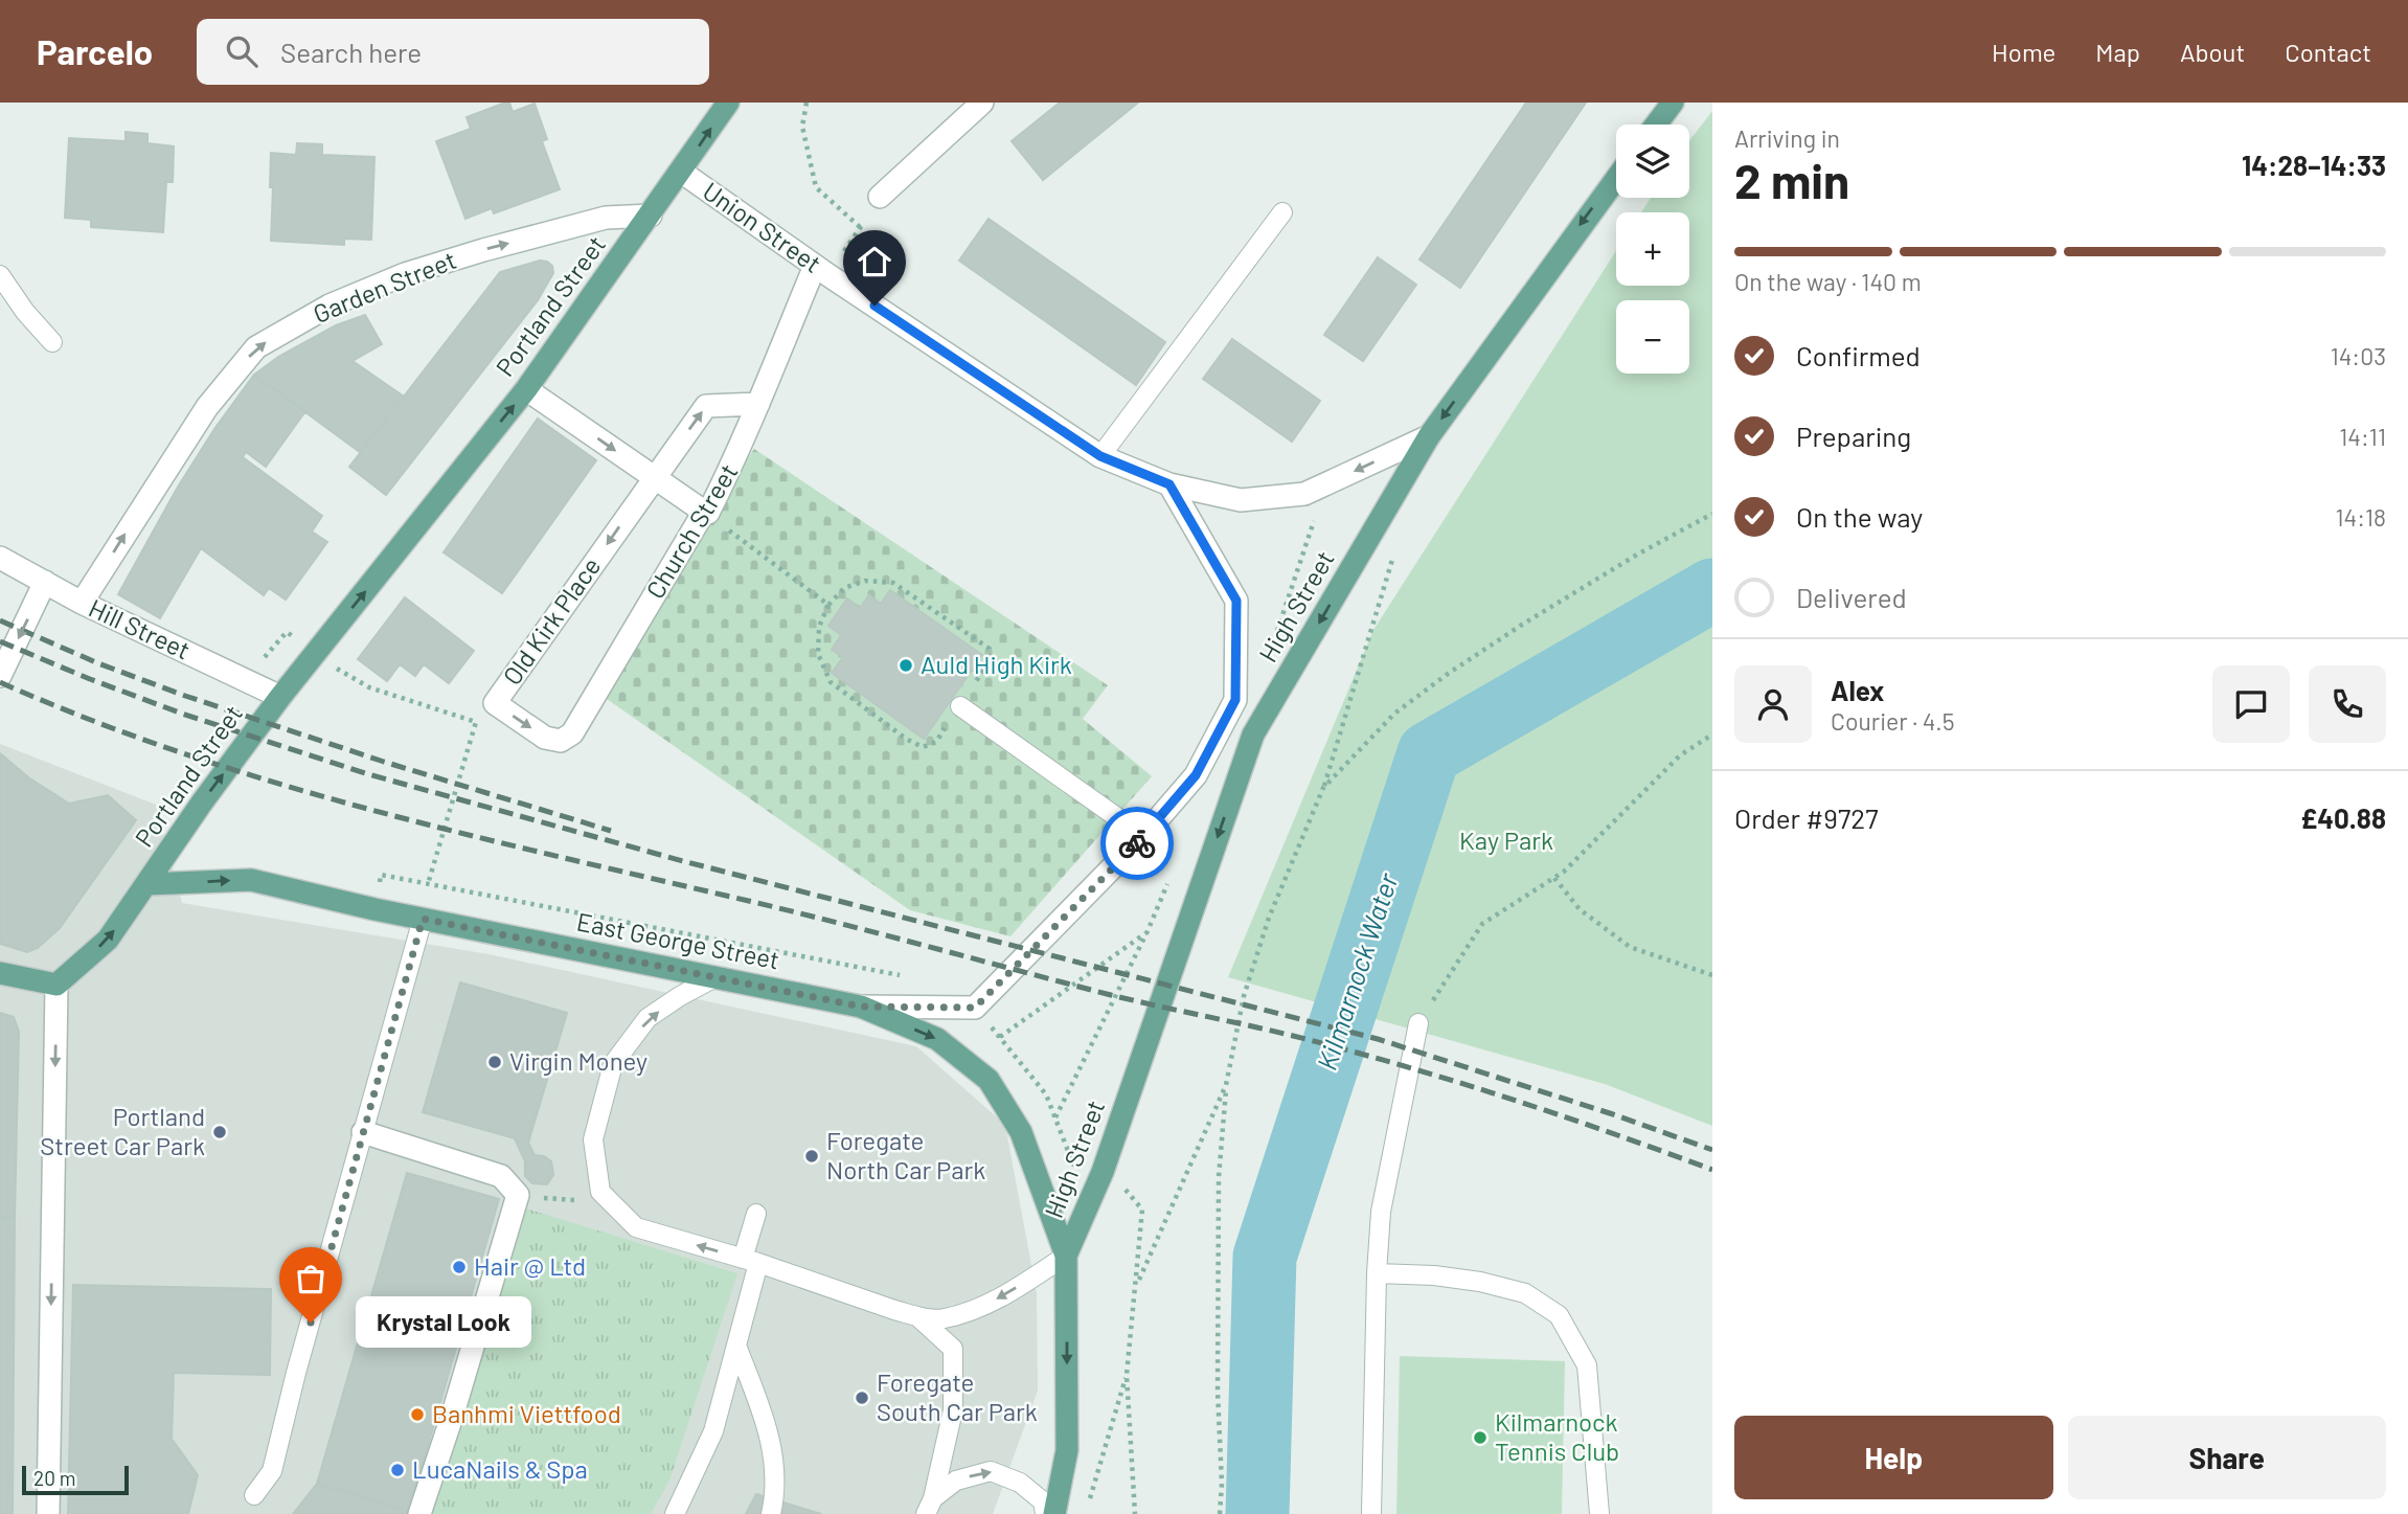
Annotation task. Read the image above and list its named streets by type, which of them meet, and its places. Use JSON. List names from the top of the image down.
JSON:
{
  "streets": {
    "main road": ["Portland Street", "High Street", "East George Street"],
    "street": [
      "Union Street",
      "Garden Street",
      "Church Street",
      "Old Kirk Place",
      "Hill Street"
    ]
  },
  "crossings": [
    ["Union Street", "Portland Street"],
    ["Union Street", "Church Street"],
    ["Union Street", "High Street"],
    ["Garden Street", "Portland Street"],
    ["Garden Street", "Hill Street"],
    ["Portland Street", "Hill Street"],
    ["Portland Street", "East George Street"],
    ["Church Street", "Old Kirk Place"],
    ["High Street", "East George Street"]
  ],
  "one_way": [
    "Garden Street",
    "Portland Street",
    "High Street",
    "East George Street"
  ],
  "water": ["Kilmarnock Water"],
  "parks": ["Kay Park"],
  "places": [
    "Auld High Kirk",
    "Virgin Money",
    "Portland Street Car Park",
    "Foregate North Car Park",
    "Hair @ Ltd",
    "Krystal Look",
    "Foregate South Car Park",
    "Banhmi Viettfood",
    "Kilmarnock Tennis Club",
    "LucaNails & Spa"
  ],
  "scale_bar": "20 m",
  "page": {
    "header": "Parcelo",
    "search": "Search here",
    "nav": [
      "Home",
      "Map",
      "About",
      "Contact"
    ],
    "heading": ["2 min", "Arriving in", "14:28–14:33"],
    "panel": [
      "Alex",
      "Courier · 4.5",
      "Order #9727",
      "£40.88"
    ],
    "map_buttons": ["+", "−"],
    "bar": "On the way · 140 m",
    "list": [
      ["Confirmed", "14:03"],
      ["Preparing", "14:11"],
      ["On the way", "14:18"],
      "Delivered"
    ],
    "bubble": "Krystal Look",
    "buttons": ["Help", "Share"],
    "scale": "20 m"
  }
}
